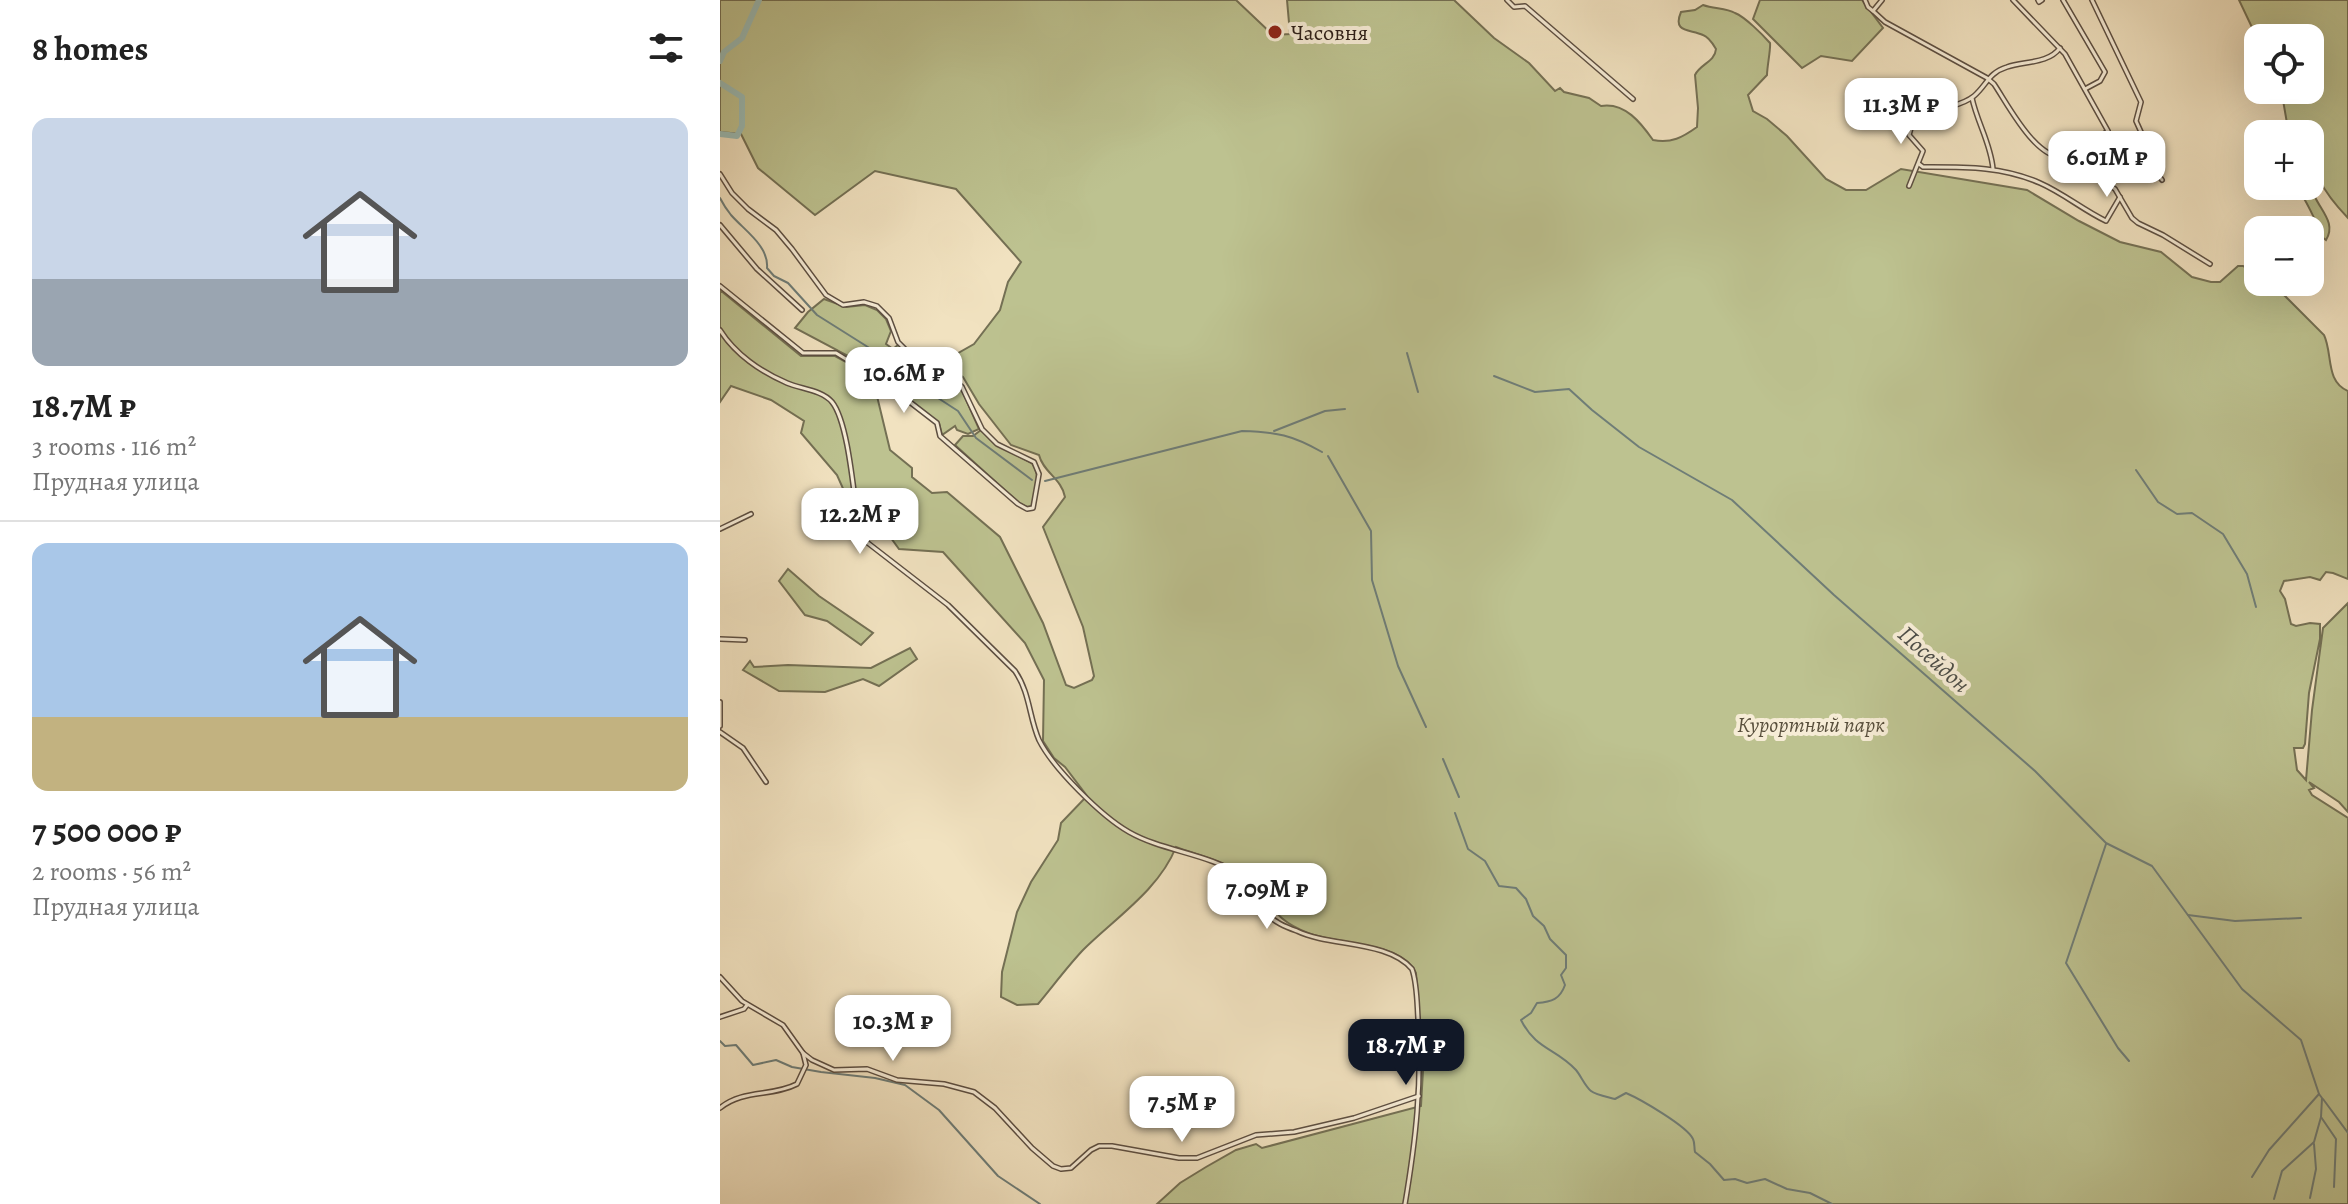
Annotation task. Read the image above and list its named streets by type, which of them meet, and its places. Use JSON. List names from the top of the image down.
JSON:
{
  "water": ["Посейдон"],
  "parks": ["Курортный парк"],
  "places": ["Часовня"],
  "page": {
    "heading": "8 homes",
    "map_buttons": ["+", "−"],
    "price": [
      "11.3M ₽",
      "6.01M ₽",
      "10.6M ₽",
      "12.2M ₽",
      "7.09M ₽",
      "10.3M ₽",
      "18.7M ₽",
      "7.5M ₽"
    ],
    "list": [
      {
        "name": "18.7M ₽",
        "note": "3 rooms · 116 m² · Прудная улица"
      },
      {
        "name": "7 500 000 ₽",
        "note": "2 rooms · 56 m² · Прудная улица"
      }
    ]
  }
}
